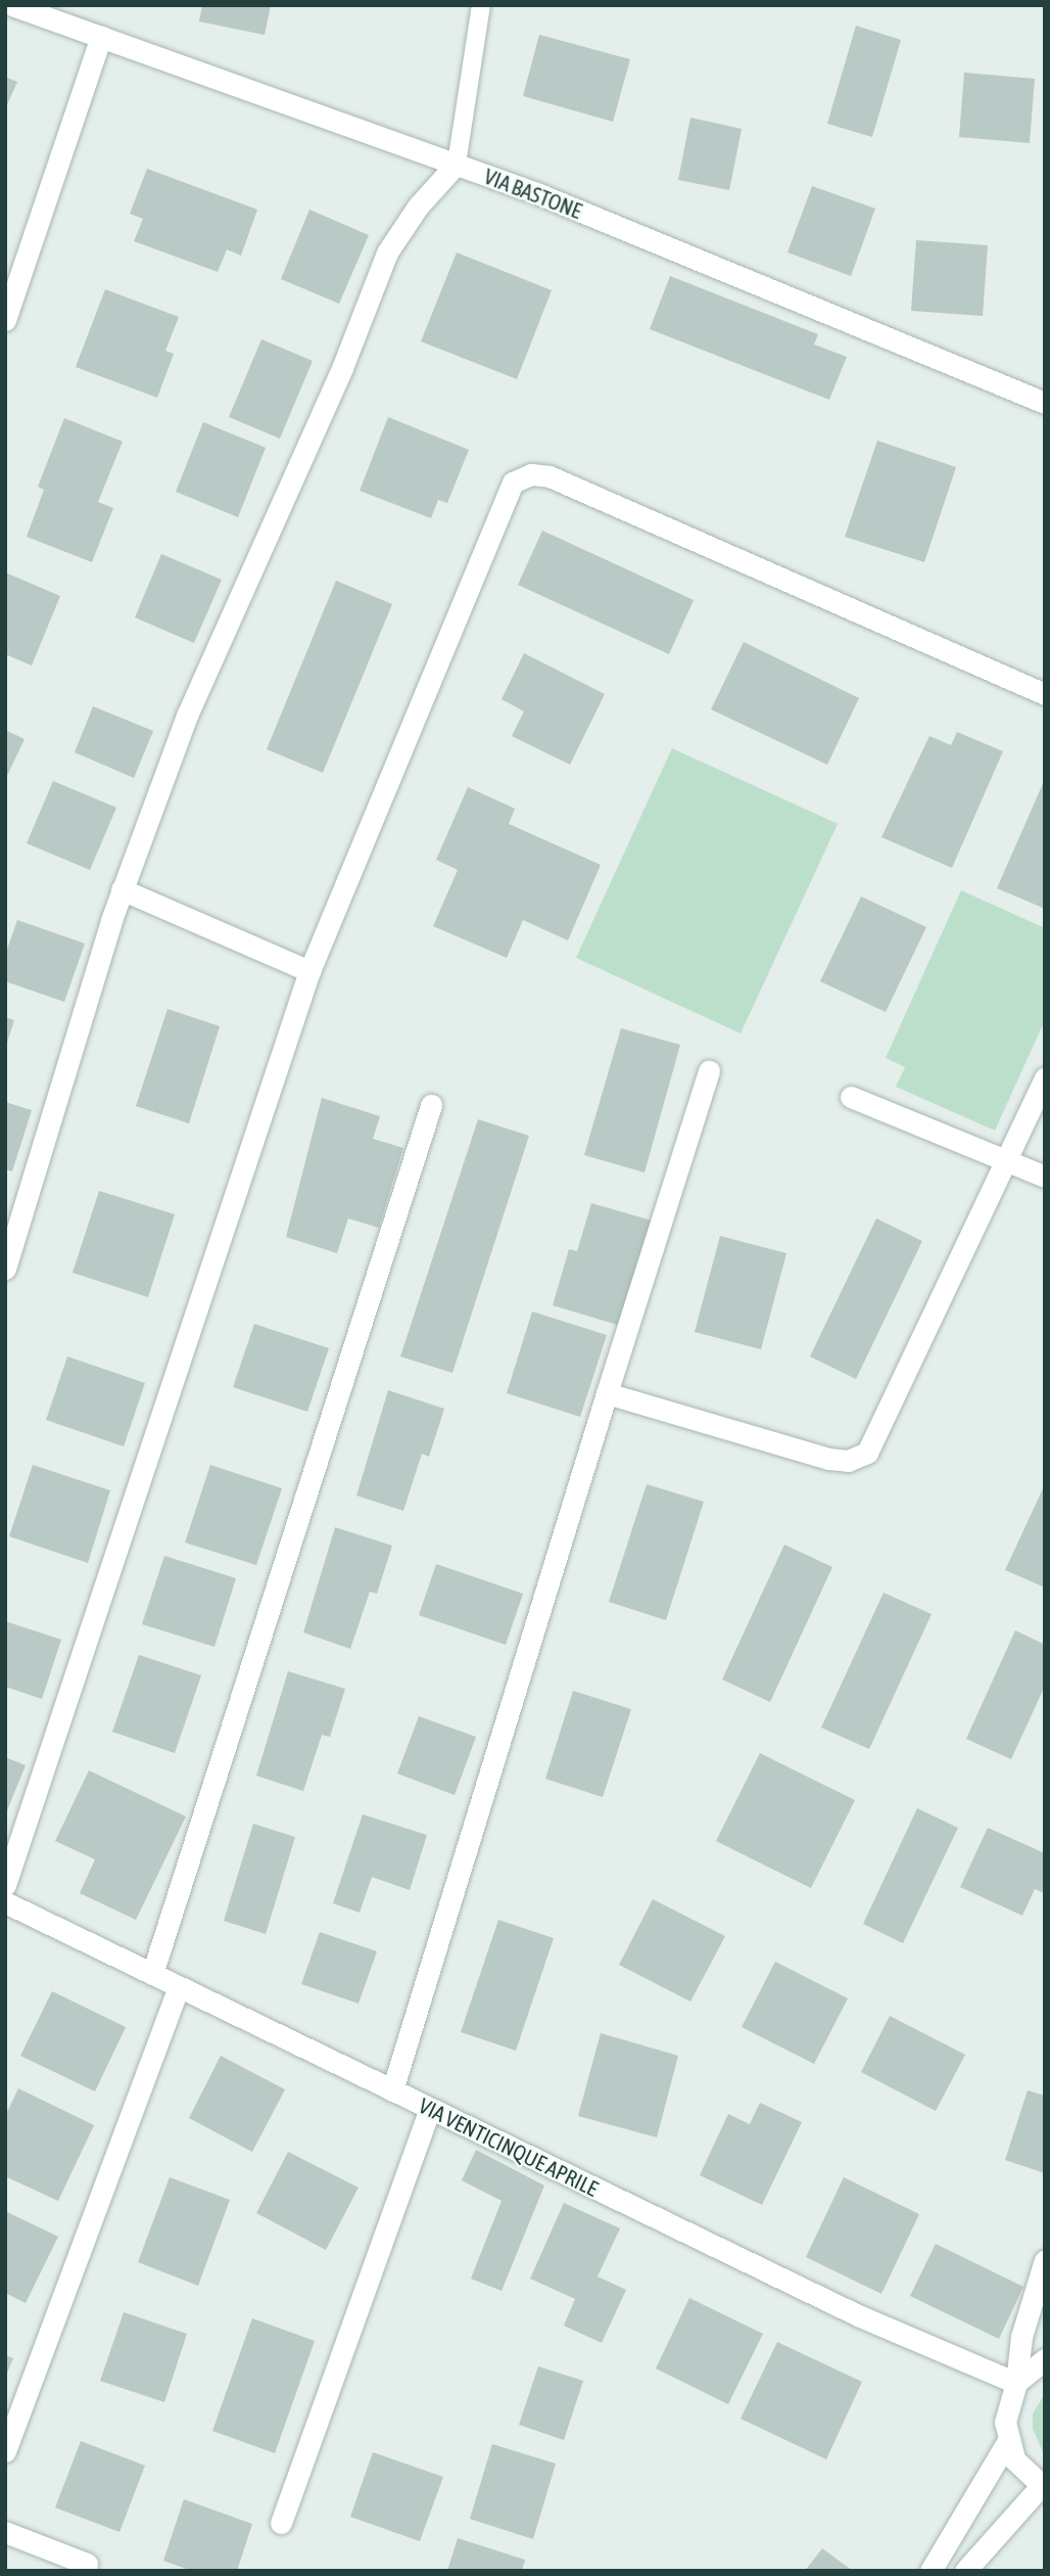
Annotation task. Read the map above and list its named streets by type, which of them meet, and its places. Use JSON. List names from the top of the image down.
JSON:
{
  "streets": {
    "street": ["VIA BASTONE", "VIA VENTICINQUE APRILE"]
  }
}
